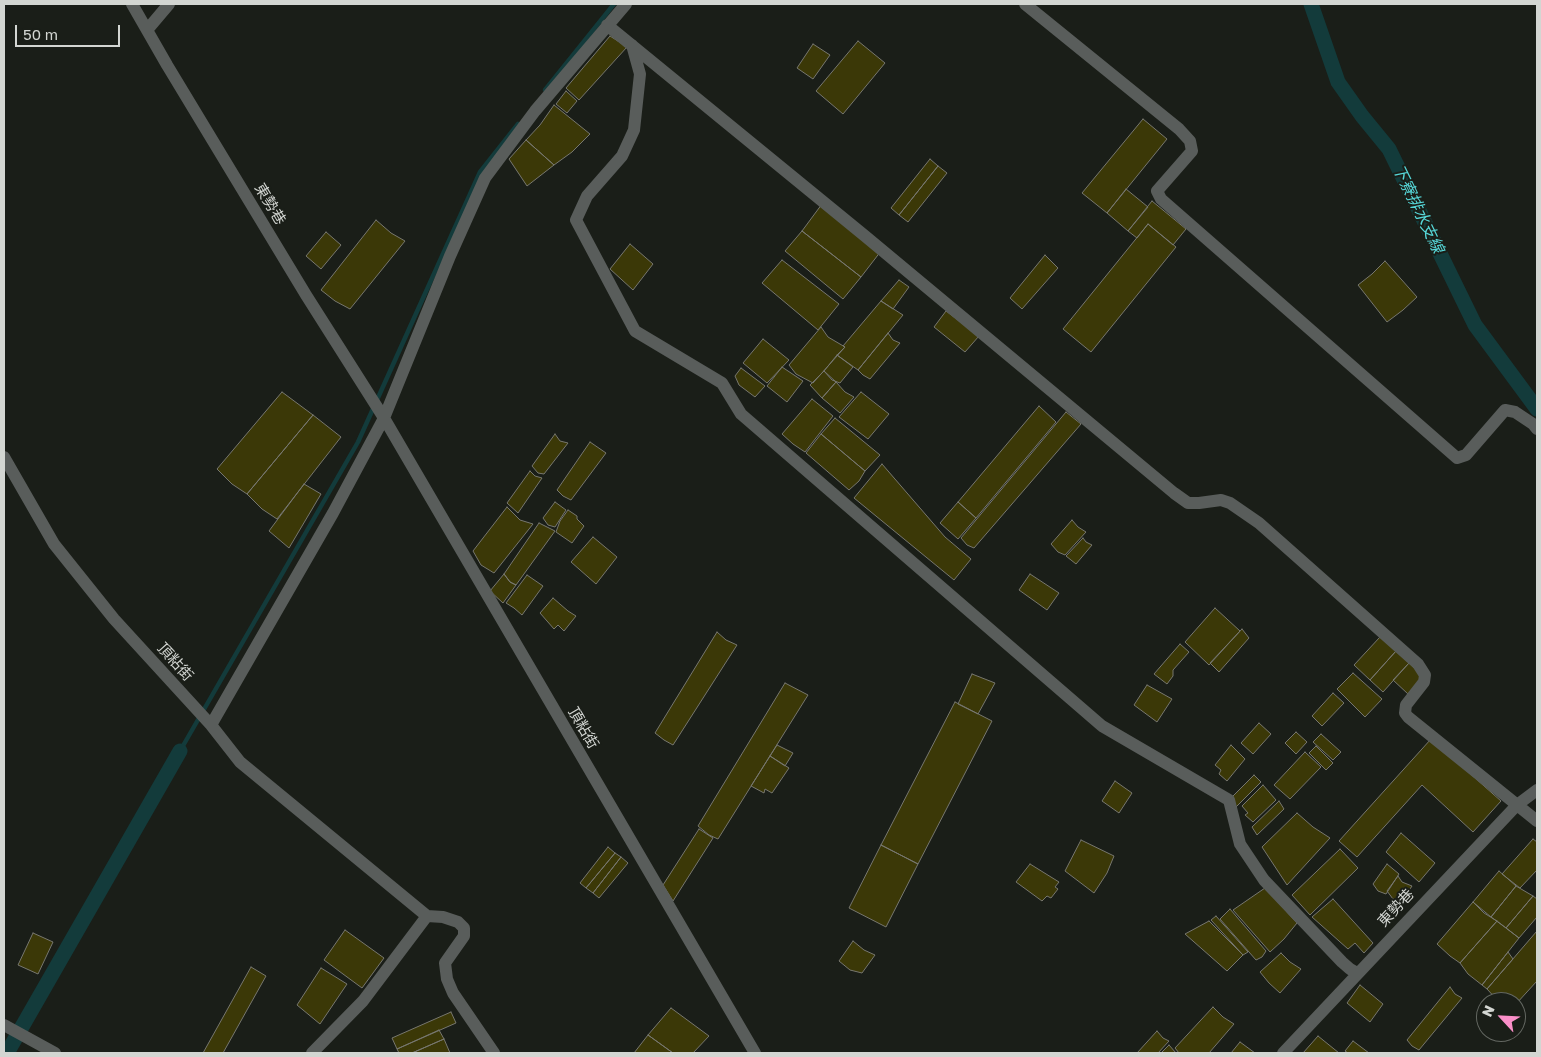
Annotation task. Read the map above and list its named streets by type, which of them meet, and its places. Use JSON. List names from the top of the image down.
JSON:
{
  "streets": {
    "street": ["東勢巷", "頂粘街"]
  },
  "crossings": [
    ["東勢巷", "頂粘街"]
  ],
  "water": ["下寮排水支線"],
  "scale_bar": "50 m",
  "north": "top left"
}
